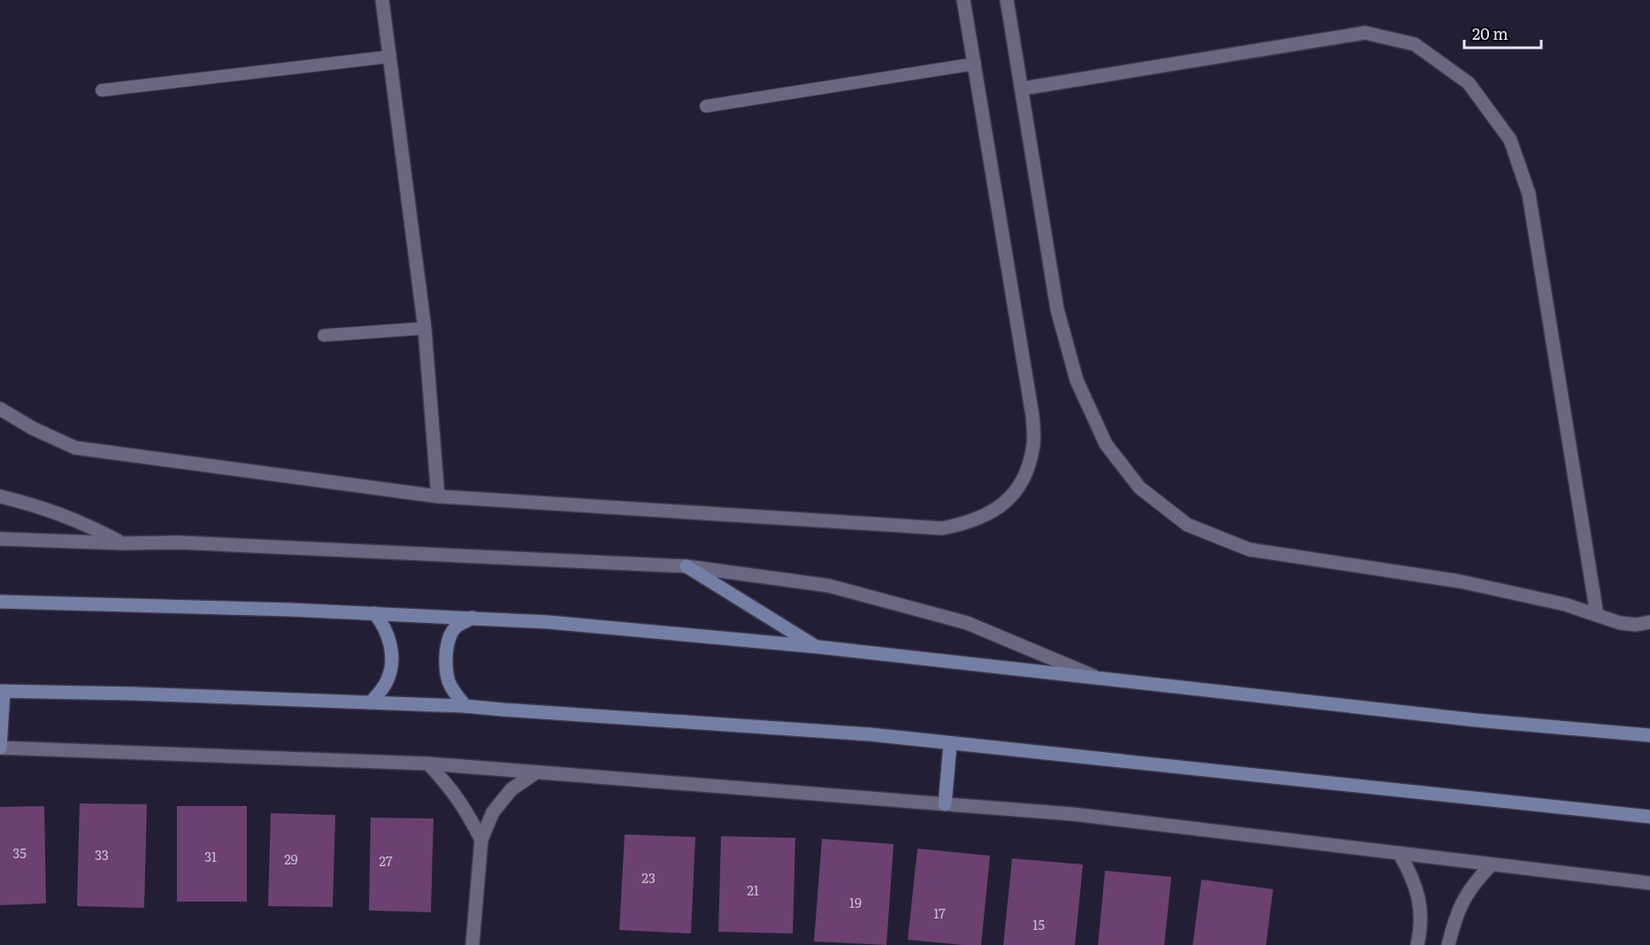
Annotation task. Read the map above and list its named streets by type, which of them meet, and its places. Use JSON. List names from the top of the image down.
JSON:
{
  "house_numbers": [
    "35",
    "33",
    "31",
    "29",
    "27",
    "23",
    "21",
    "19",
    "17",
    "15"
  ],
  "scale_bar": "20 m"
}
